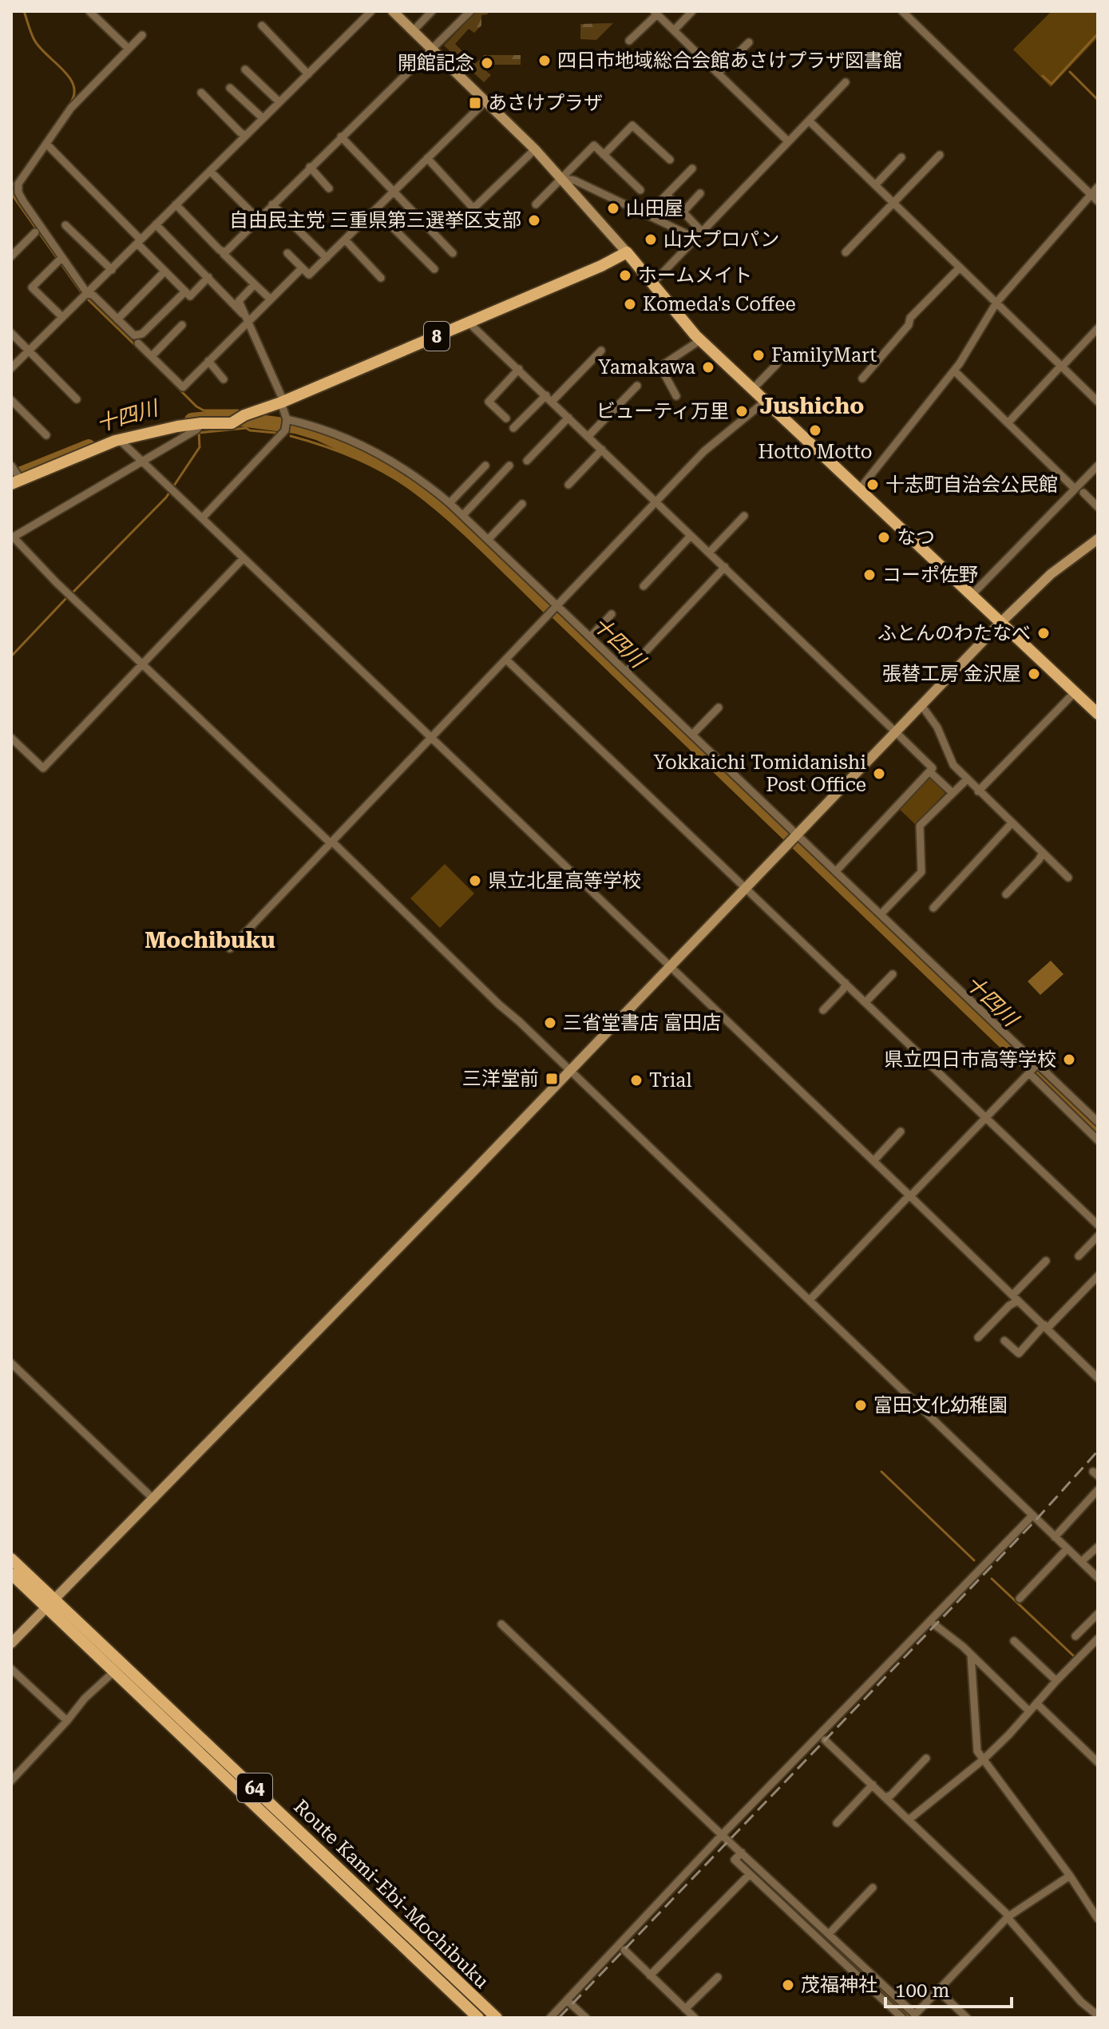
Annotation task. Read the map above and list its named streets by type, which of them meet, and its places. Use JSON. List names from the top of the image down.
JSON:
{
  "streets": {
    "main road": ["8", "64", "Route Kami-Ebi-Mochibuku"]
  },
  "districts": ["Jushicho", "Mochibuku"],
  "water": ["十四川"],
  "places": {
    "other": [
      "四日市地域総合会館あさけプラザ図書館",
      "開館記念",
      "山田屋",
      "自由民主党 三重県第三選挙区支部",
      "山大プロパン",
      "ホームメイト",
      "Komeda's Coffee",
      "FamilyMart",
      "Yamakawa",
      "ビューティ万里",
      "Hotto Motto",
      "十志町自治会公民館",
      "なつ",
      "コーポ佐野",
      "ふとんのわたなべ",
      "張替工房 金沢屋",
      "Yokkaichi Tomidanishi Post Office",
      "県立北星高等学校",
      "三省堂書店 富田店",
      "県立四日市高等学校",
      "Trial",
      "富田文化幼稚園",
      "茂福神社"
    ],
    "transit": ["あさけプラザ", "三洋堂前"]
  },
  "scale_bar": "100 m"
}
